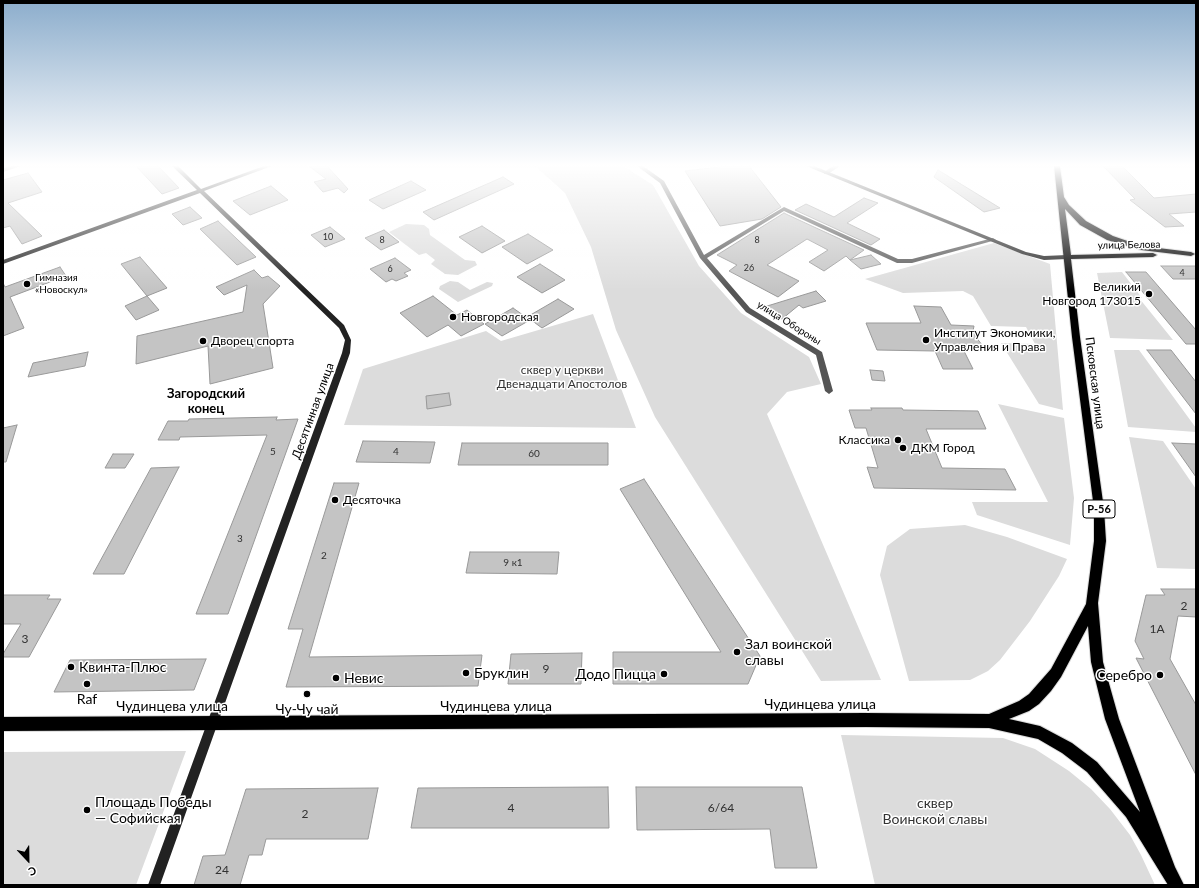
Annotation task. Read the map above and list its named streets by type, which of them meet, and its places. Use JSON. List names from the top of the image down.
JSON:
{
  "streets": {
    "main road": [
      "улица Белова",
      "Псковская улица",
      "Р-56",
      "Чудинцева улица"
    ],
    "street": ["улица Обороны", "Десятинная улица"]
  },
  "crossings": [
    ["улица Белова", "Псковская улица"],
    ["Псковская улица", "Чудинцева улица"],
    ["Десятинная улица", "Чудинцева улица"]
  ],
  "districts": ["Загородский конец"],
  "parks": ["сквер у церкви Двенадцати Апостолов", "сквер Воинской славы"],
  "places": [
    "Гимназия «Новоскул»",
    "Великий Новгород 173015",
    "Новгородская",
    "Институт Экономики, Управления и Права",
    "Дворец спорта",
    "Классика",
    "ДКМ Город",
    "Десяточка",
    "Зал воинской славы",
    "Квинта-Плюс",
    "Бруклин",
    "Додо Пицца",
    "Серебро",
    "Невис",
    "Raf",
    "Чу-Чу чай",
    "Площадь Победы — Софийская"
  ],
  "house_numbers": [
    "10",
    "8",
    "8",
    "26",
    "6",
    "4",
    "5",
    "4",
    "60",
    "3",
    "2",
    "9 к1",
    "2",
    "1А",
    "3",
    "9",
    "4",
    "6/64",
    "2",
    "24"
  ],
  "north": "bottom"
}
